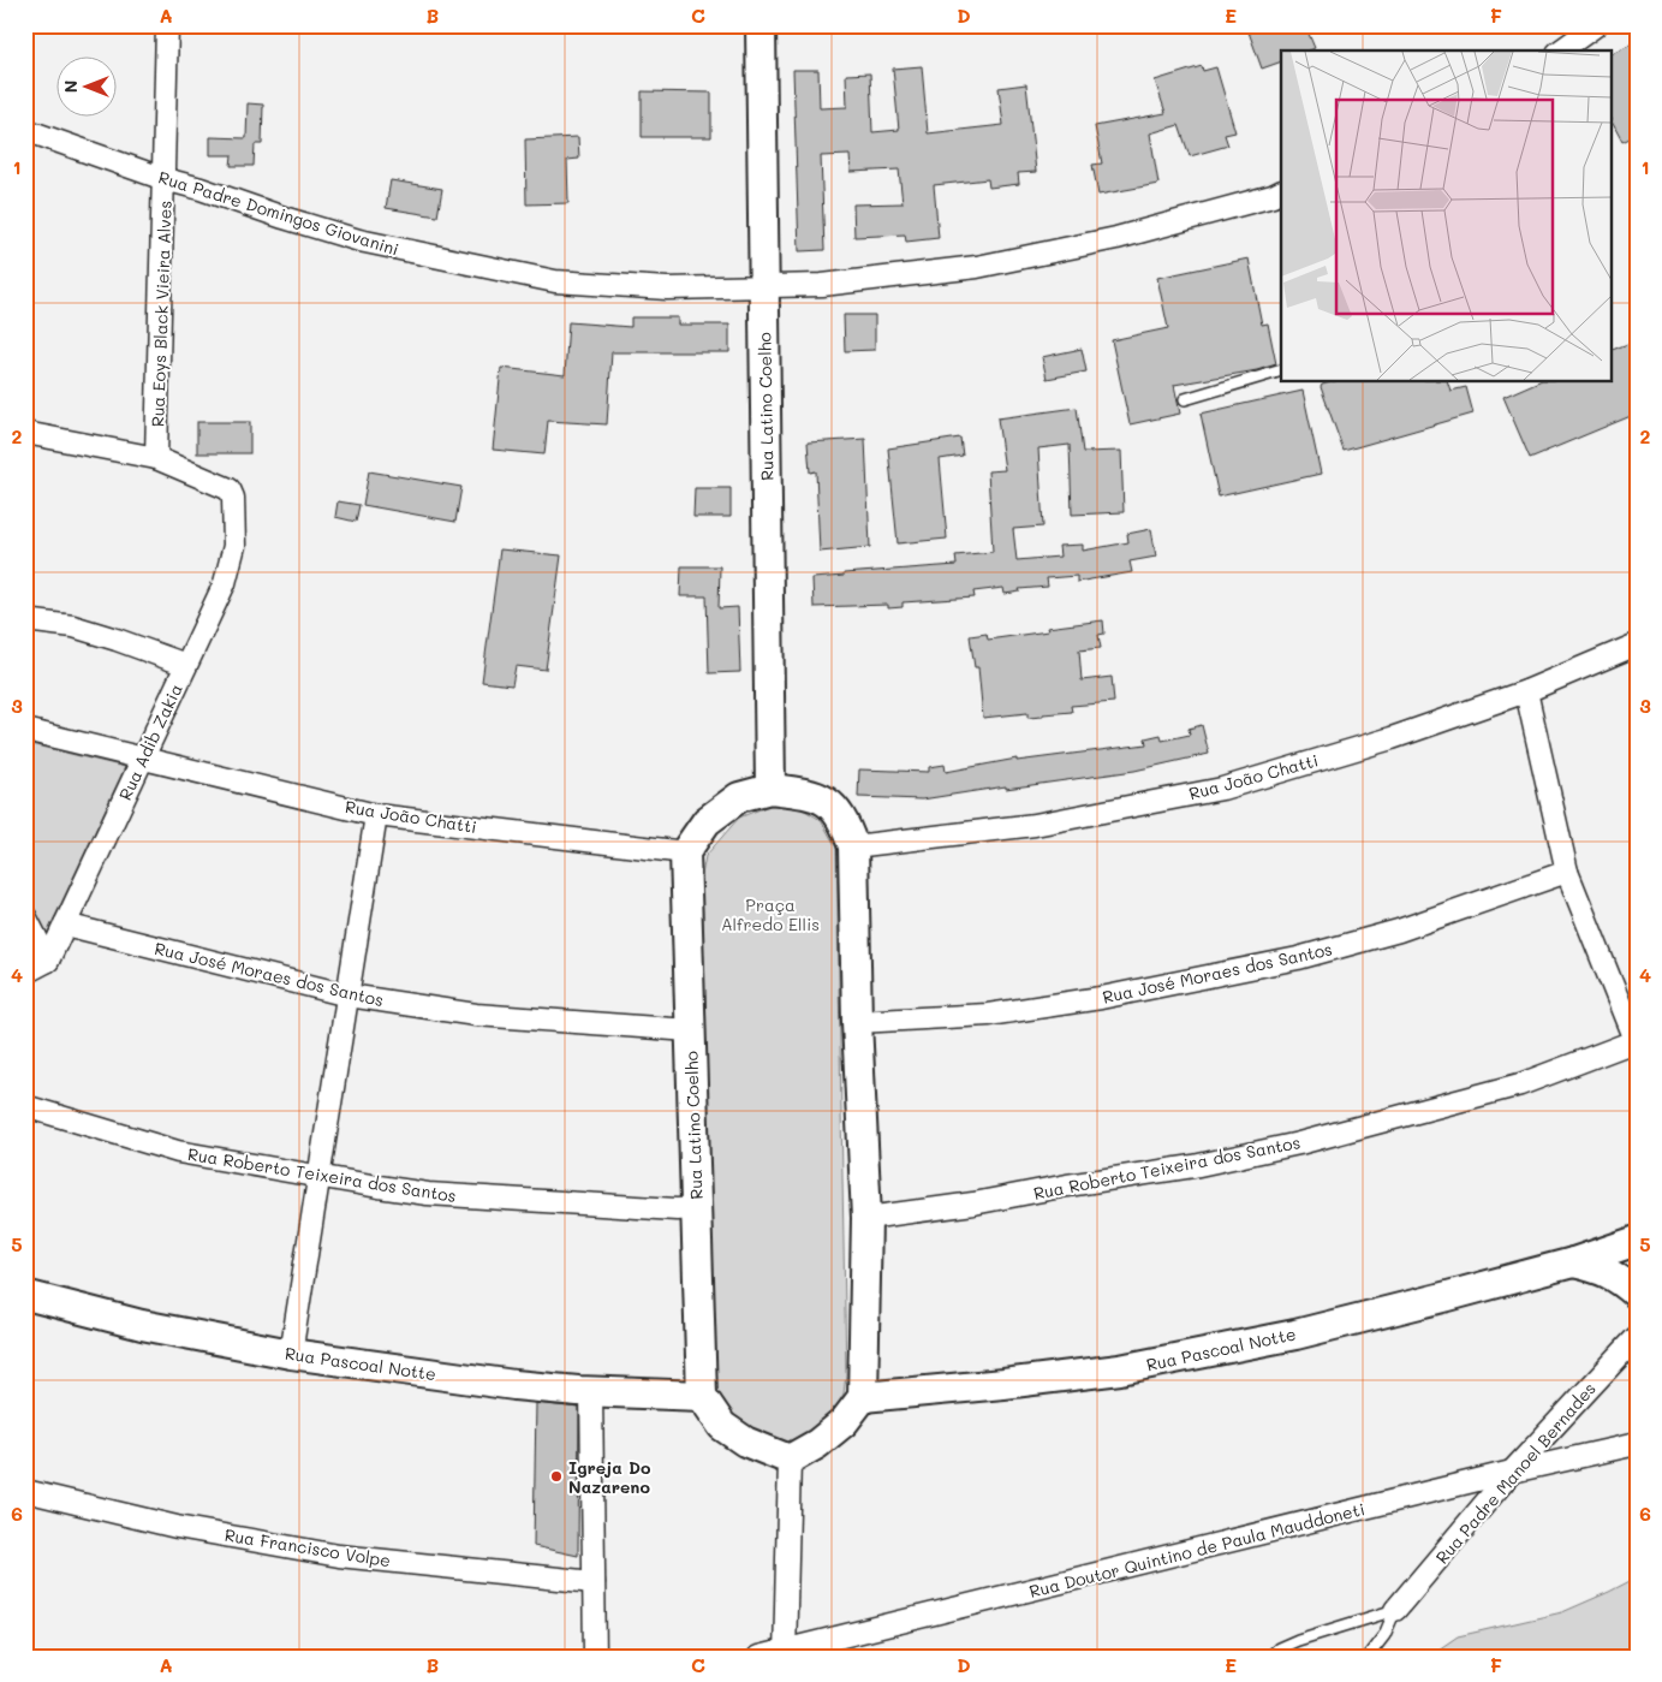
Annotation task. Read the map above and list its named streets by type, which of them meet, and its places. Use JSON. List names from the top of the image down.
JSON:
{
  "streets": {
    "street": [
      "Rua Padre Domingos Giovanini",
      "Rua Eoys Black Vieira Alves",
      "Rua Latino Coelho",
      "Rua Adib Zakia",
      "Rua João Chatti",
      "Rua José Moraes dos Santos",
      "Rua Roberto Teixeira dos Santos",
      "Rua Pascoal Notte",
      "Rua Padre Manoel Bernades",
      "Rua Francisco Volpe",
      "Rua Doutor Quintino de Paula Mauddoneti"
    ]
  },
  "crossings": [
    ["Rua Padre Domingos Giovanini", "Rua Eoys Black Vieira Alves"],
    ["Rua Padre Domingos Giovanini", "Rua Latino Coelho"],
    ["Rua Eoys Black Vieira Alves", "Rua Adib Zakia"],
    ["Rua Latino Coelho", "Rua João Chatti"],
    ["Rua Latino Coelho", "Rua José Moraes dos Santos"],
    ["Rua Latino Coelho", "Rua Roberto Teixeira dos Santos"],
    ["Rua Latino Coelho", "Rua Pascoal Notte"],
    ["Rua Adib Zakia", "Rua João Chatti"],
    ["Rua Adib Zakia", "Rua José Moraes dos Santos"],
    ["Rua Padre Manoel Bernades", "Rua Doutor Quintino de Paula Mauddoneti"]
  ],
  "parks": ["Praça Alfredo Ellis"],
  "places": ["Igreja Do Nazareno"],
  "north": "left",
  "grid": {
    "columns": [
      "A",
      "B",
      "C",
      "D",
      "E",
      "F"
    ],
    "rows": [
      "1",
      "2",
      "3",
      "4",
      "5",
      "6"
    ]
  }
}
